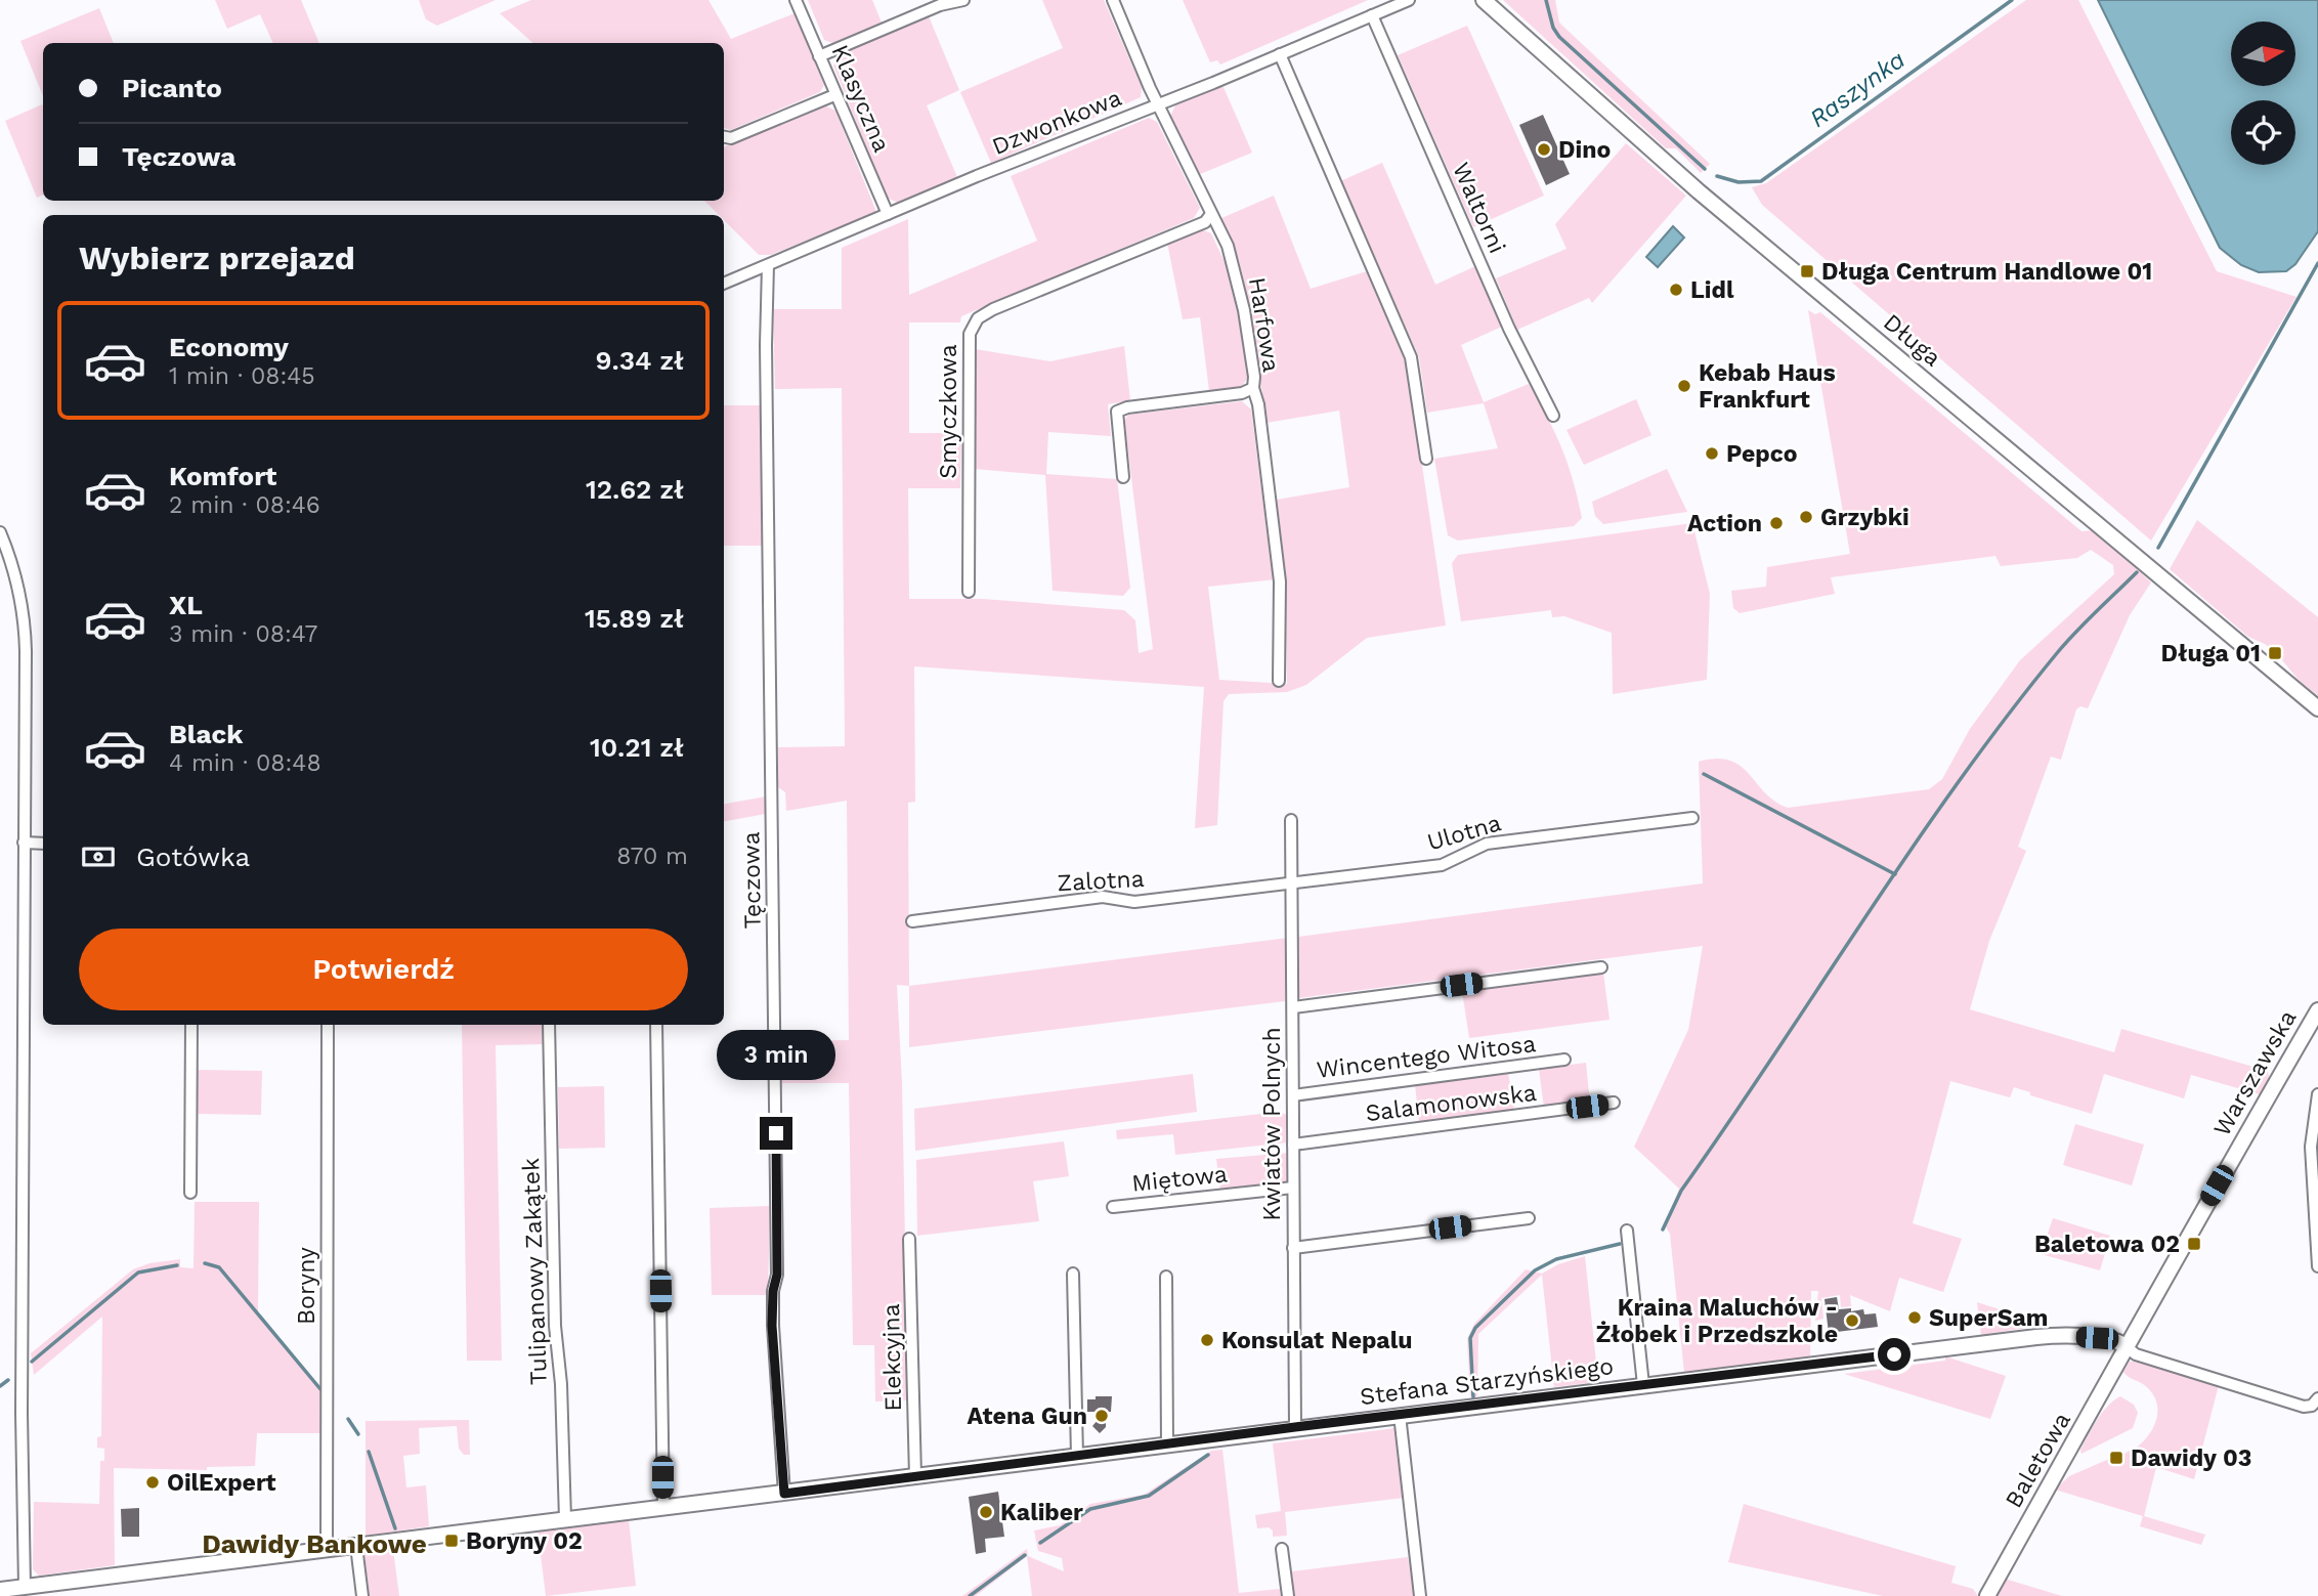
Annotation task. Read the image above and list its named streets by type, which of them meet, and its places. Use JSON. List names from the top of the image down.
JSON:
{
  "streets": {
    "street": [
      "Klasyczna",
      "Dzwonkowa",
      "Waltorni",
      "Harfowa",
      "Długa",
      "Smyczkowa",
      "Ulotna",
      "Tęczowa",
      "Zalotna",
      "Wincentego Witosa",
      "Warszawska",
      "Salamonowska",
      "Kwiatów Polnych",
      "Miętowa",
      "Tulipanowy Zakątek",
      "Boryny",
      "Elekcyjna",
      "Stefana Starzyńskiego",
      "Baletowa"
    ]
  },
  "crossings": [
    ["Klasyczna", "Dzwonkowa"],
    ["Dzwonkowa", "Waltorni"],
    ["Dzwonkowa", "Harfowa"],
    ["Dzwonkowa", "Tęczowa"],
    ["Harfowa", "Smyczkowa"],
    ["Ulotna", "Zalotna"],
    ["Ulotna", "Kwiatów Polnych"],
    ["Tęczowa", "Stefana Starzyńskiego"],
    ["Zalotna", "Kwiatów Polnych"],
    ["Wincentego Witosa", "Kwiatów Polnych"],
    ["Warszawska", "Stefana Starzyńskiego"],
    ["Warszawska", "Baletowa"],
    ["Salamonowska", "Kwiatów Polnych"],
    ["Kwiatów Polnych", "Miętowa"],
    ["Kwiatów Polnych", "Stefana Starzyńskiego"],
    ["Tulipanowy Zakątek", "Stefana Starzyńskiego"],
    ["Boryny", "Stefana Starzyńskiego"],
    ["Elekcyjna", "Stefana Starzyńskiego"],
    ["Stefana Starzyńskiego", "Baletowa"]
  ],
  "districts": ["Dawidy Bankowe"],
  "water": ["Raszynka"],
  "places": {
    "other": [
      "Dino",
      "Lidl",
      "Kebab Haus Frankfurt",
      "Pepco",
      "Grzybki",
      "Action",
      "SuperSam",
      "Kraina Maluchów - Żłobek i Przedszkole",
      "Konsulat Nepalu",
      "Atena Gun",
      "OilExpert",
      "Kaliber"
    ],
    "transit": [
      "Długa Centrum Handlowe 01",
      "Długa 01",
      "Baletowa 02",
      "Dawidy 03",
      "Boryny 02"
    ]
  },
  "north": "right",
  "page": {
    "banner": ["Picanto", "Tęczowa"],
    "heading": "Wybierz przejazd",
    "list": [
      {
        "name": "Economy",
        "note": "1 min · 08:45",
        "value": "9.34 zł"
      },
      {
        "name": "Komfort",
        "note": "2 min · 08:46",
        "value": "12.62 zł"
      },
      {
        "name": "XL",
        "note": "3 min · 08:47",
        "value": "15.89 zł"
      },
      {
        "name": "Black",
        "note": "4 min · 08:48",
        "value": "10.21 zł"
      }
    ],
    "pay": ["Gotówka", "870 m"],
    "buttons": "Potwierdź",
    "bubble": "3 min"
  }
}
